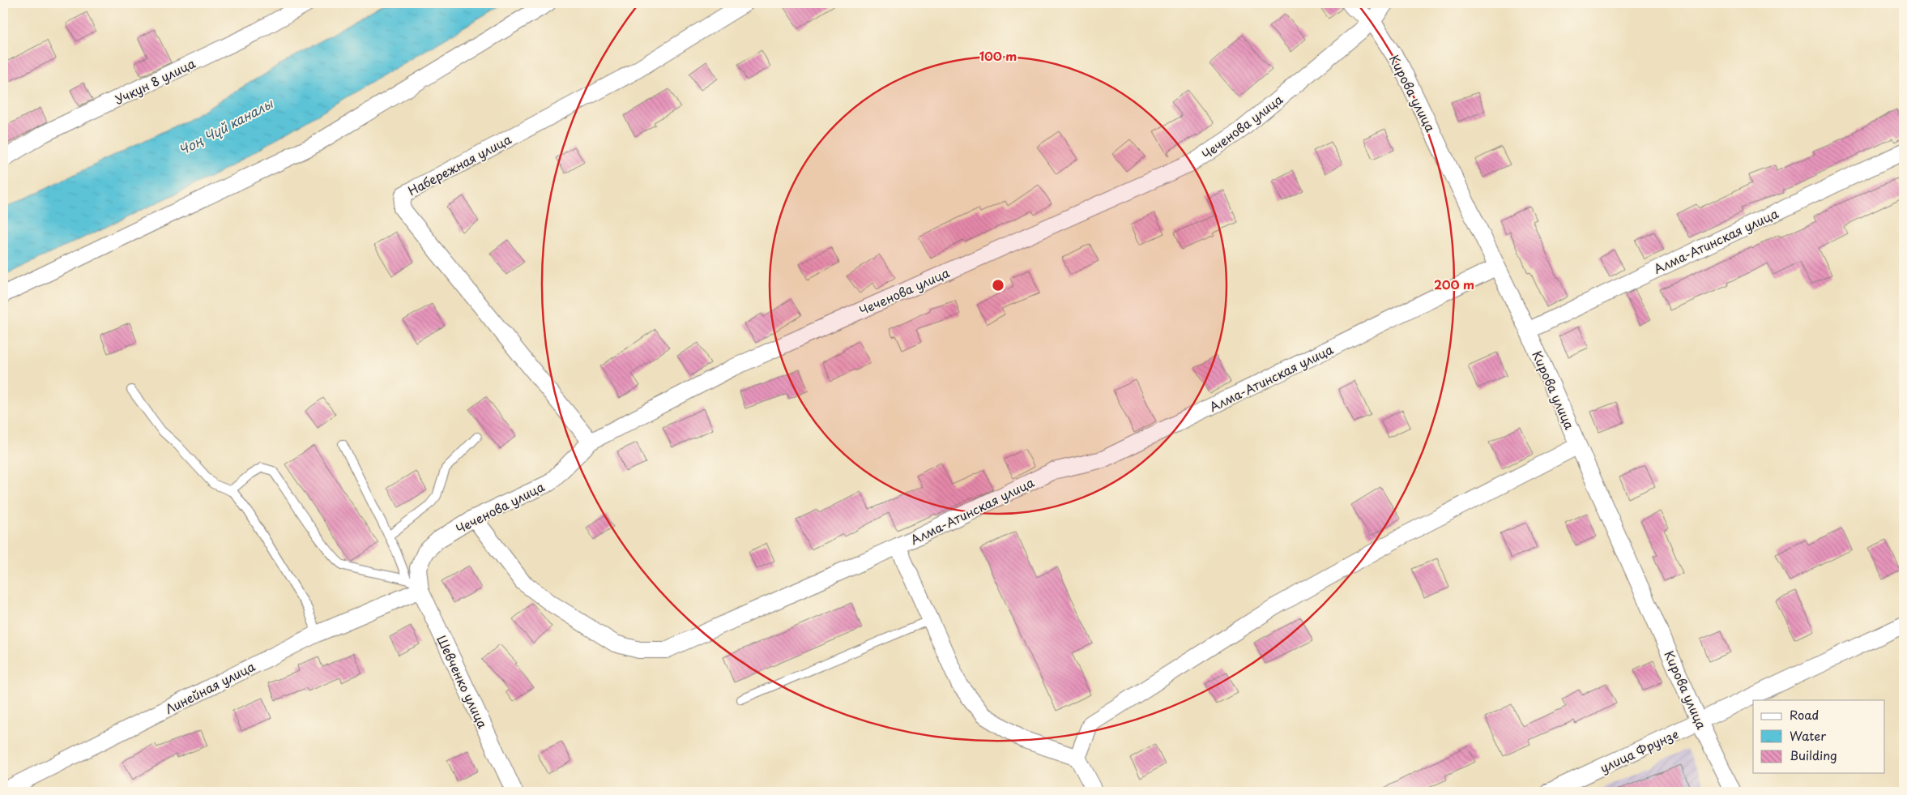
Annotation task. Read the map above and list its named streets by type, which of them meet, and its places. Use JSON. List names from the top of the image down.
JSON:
{
  "streets": {
    "street": [
      "Учкун 8 улица",
      "Кирова улица",
      "Чеченова улица",
      "Набережная улица",
      "Алма-Атинская улица",
      "Шевченко улица",
      "Линейная улица",
      "улица Фрунзе"
    ]
  },
  "crossings": [
    ["Кирова улица", "Чеченова улица"],
    ["Кирова улица", "Алма-Атинская улица"],
    ["Кирова улица", "улица Фрунзе"],
    ["Чеченова улица", "Набережная улица"],
    ["Чеченова улица", "Алма-Атинская улица"],
    ["Чеченова улица", "Шевченко улица"],
    ["Чеченова улица", "Линейная улица"],
    ["Шевченко улица", "Линейная улица"]
  ],
  "water": ["Чоң Чүй каналы"],
  "legend": ["Road", "Water", "Building"],
  "rings": ["100 m", "200 m"]
}
